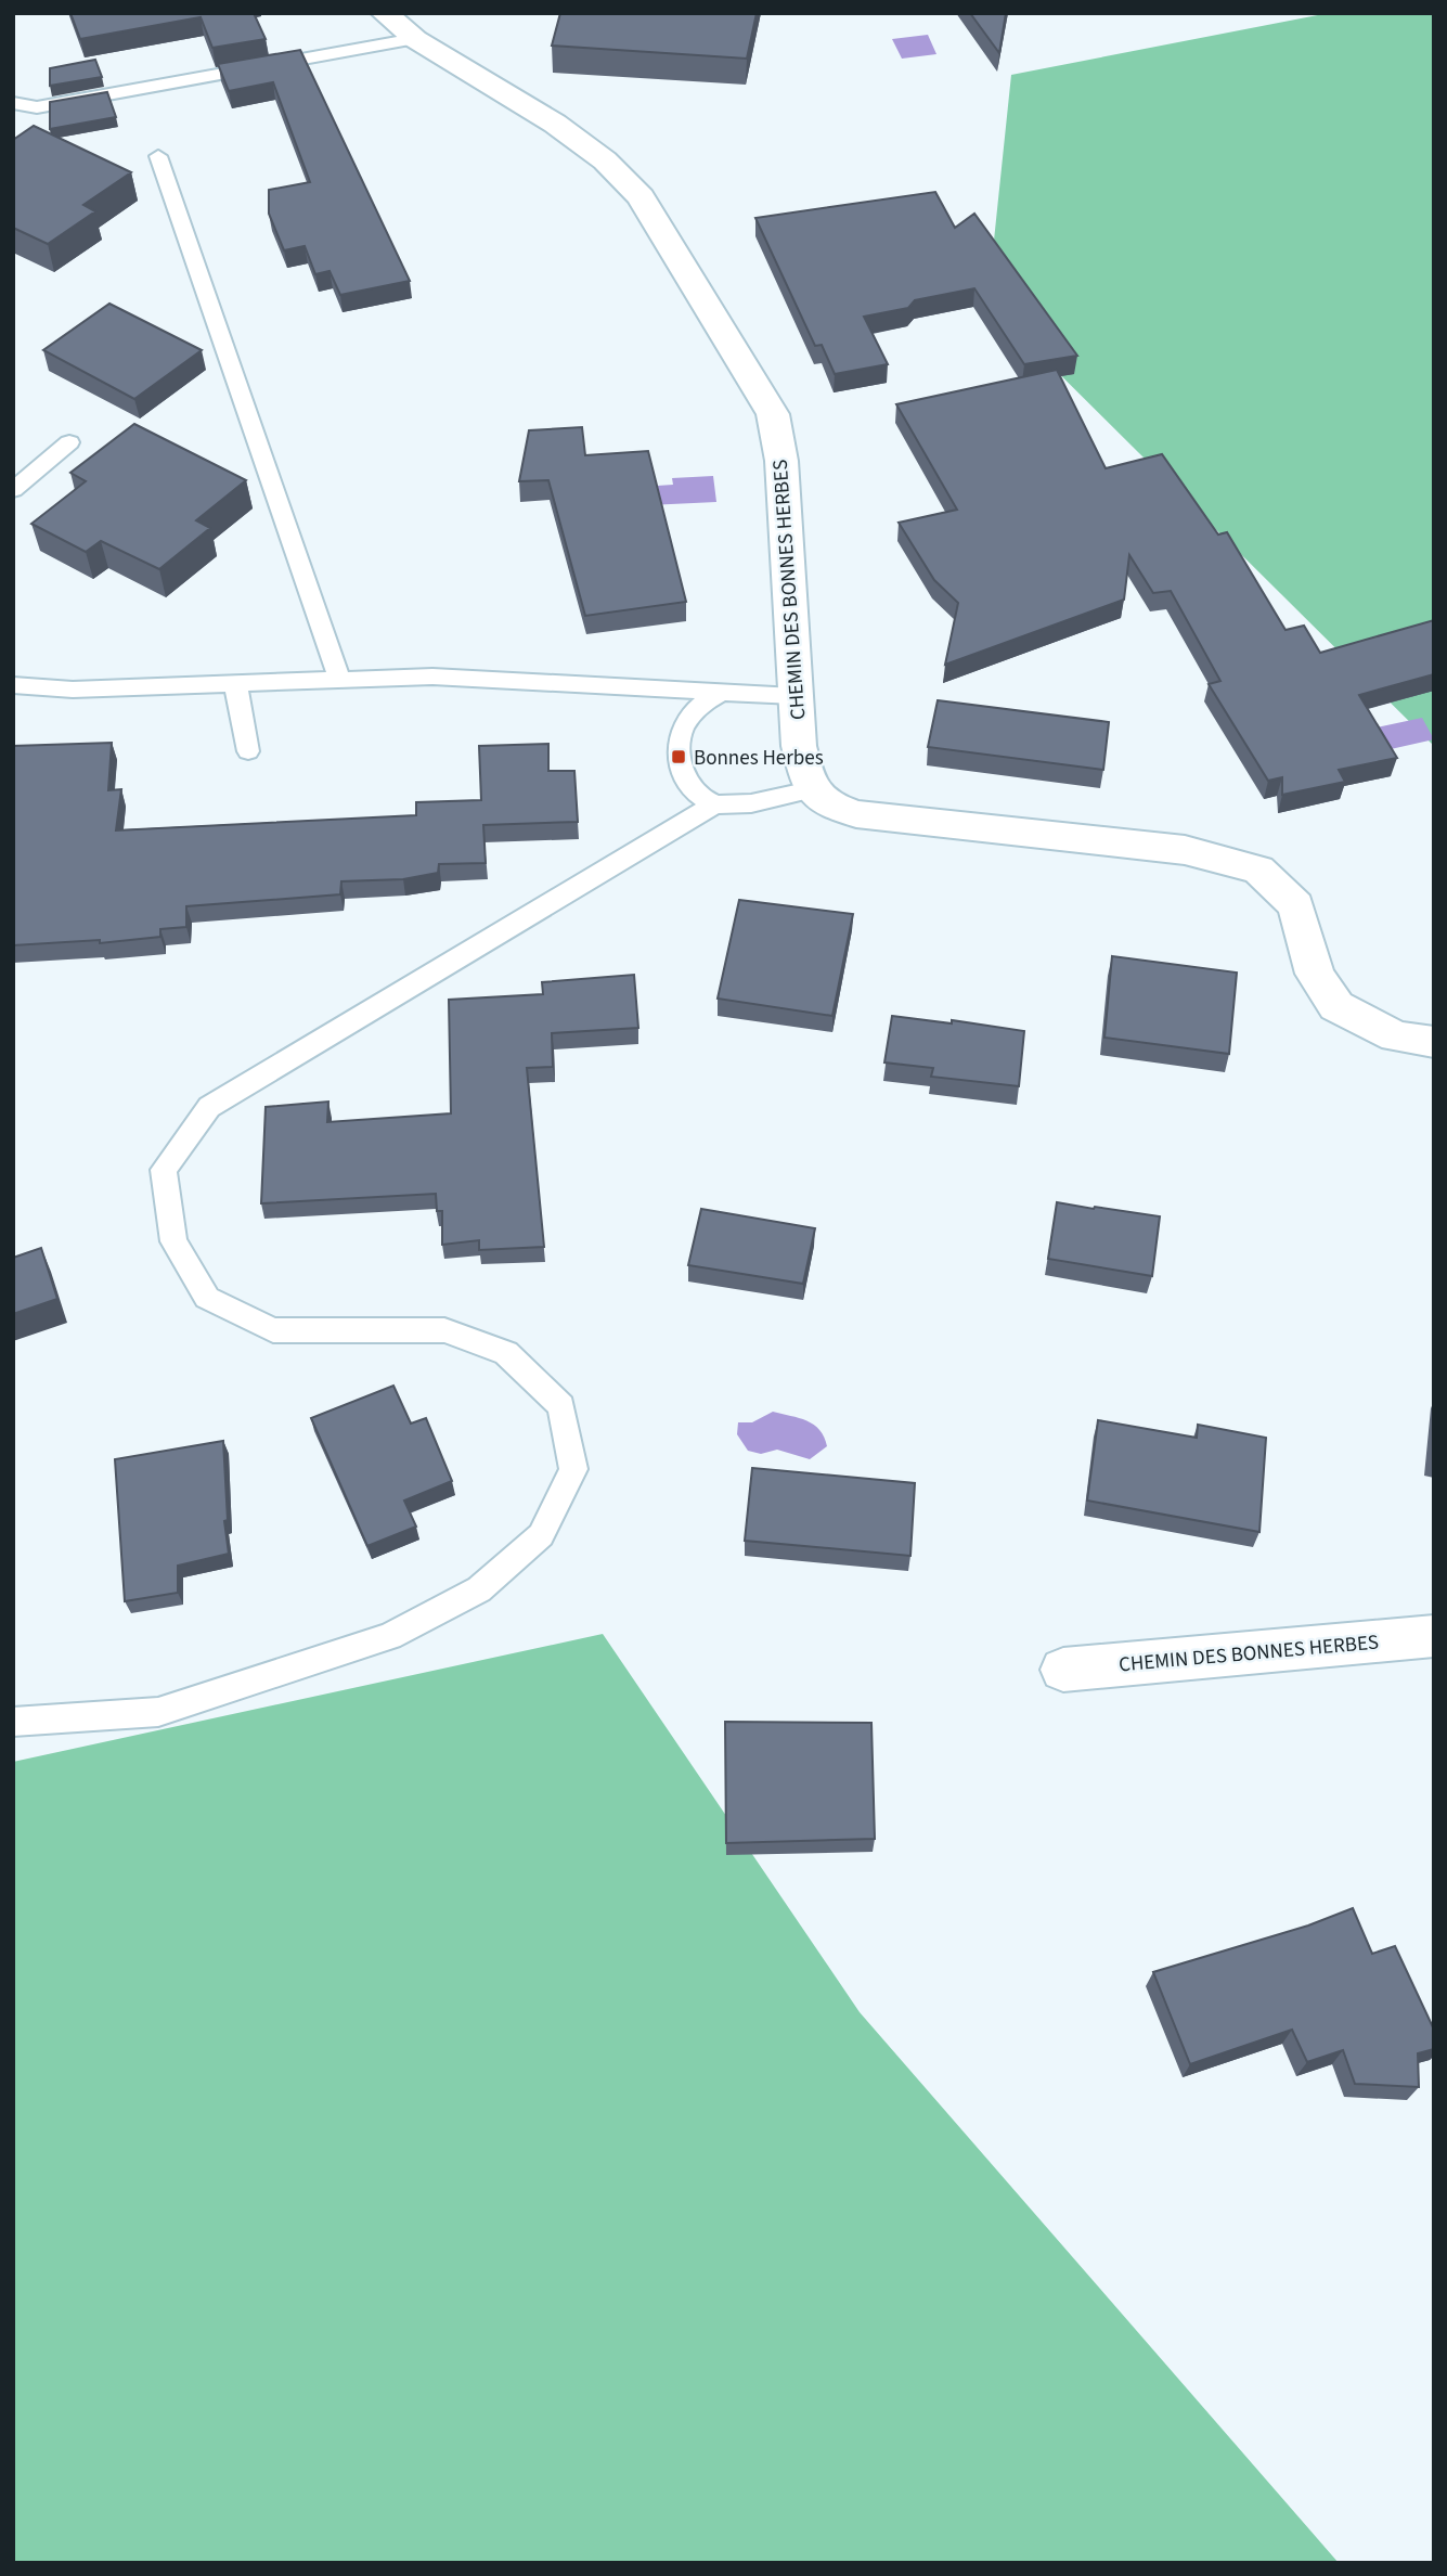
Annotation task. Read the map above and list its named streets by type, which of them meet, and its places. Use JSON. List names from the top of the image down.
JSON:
{
  "streets": {
    "street": ["CHEMIN DES BONNES HERBES"]
  },
  "places": {
    "transit": ["Bonnes Herbes"]
  }
}
